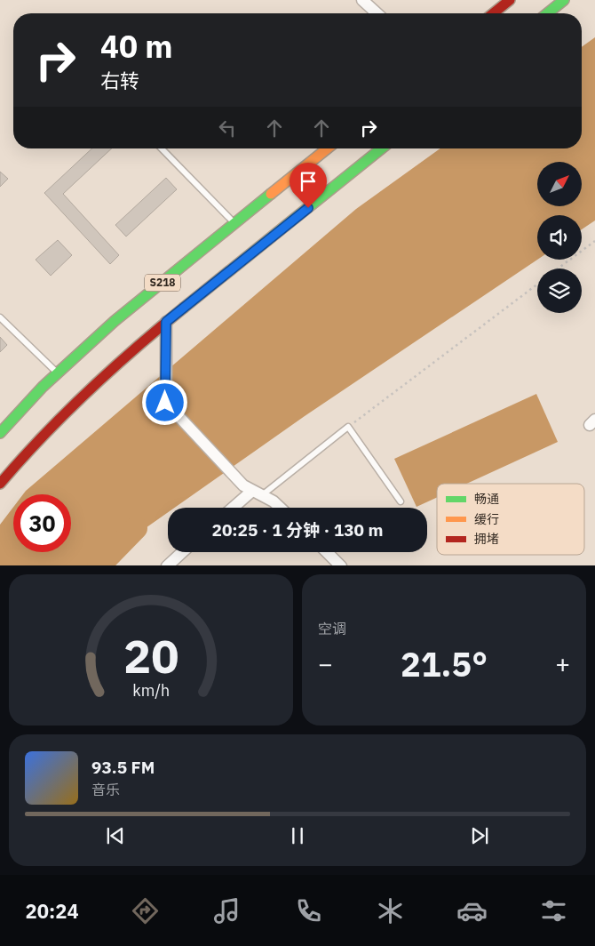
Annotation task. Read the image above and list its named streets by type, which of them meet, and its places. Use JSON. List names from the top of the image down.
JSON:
{
  "streets": {
    "main road": ["S218"]
  },
  "legend": ["畅通", "缓行", "拥堵"],
  "north": "top right",
  "page": {
    "turn": ["40 m", "右转"],
    "limit": "30",
    "trip": "20:25 · 1 分钟 · 130 m",
    "tile": "空调",
    "heat": ["−", "21.5°", "+"],
    "song": ["93.5 FM", "音乐"],
    "tabs": "20:24",
    "gauge": ["20", "km/h"]
  }
}
